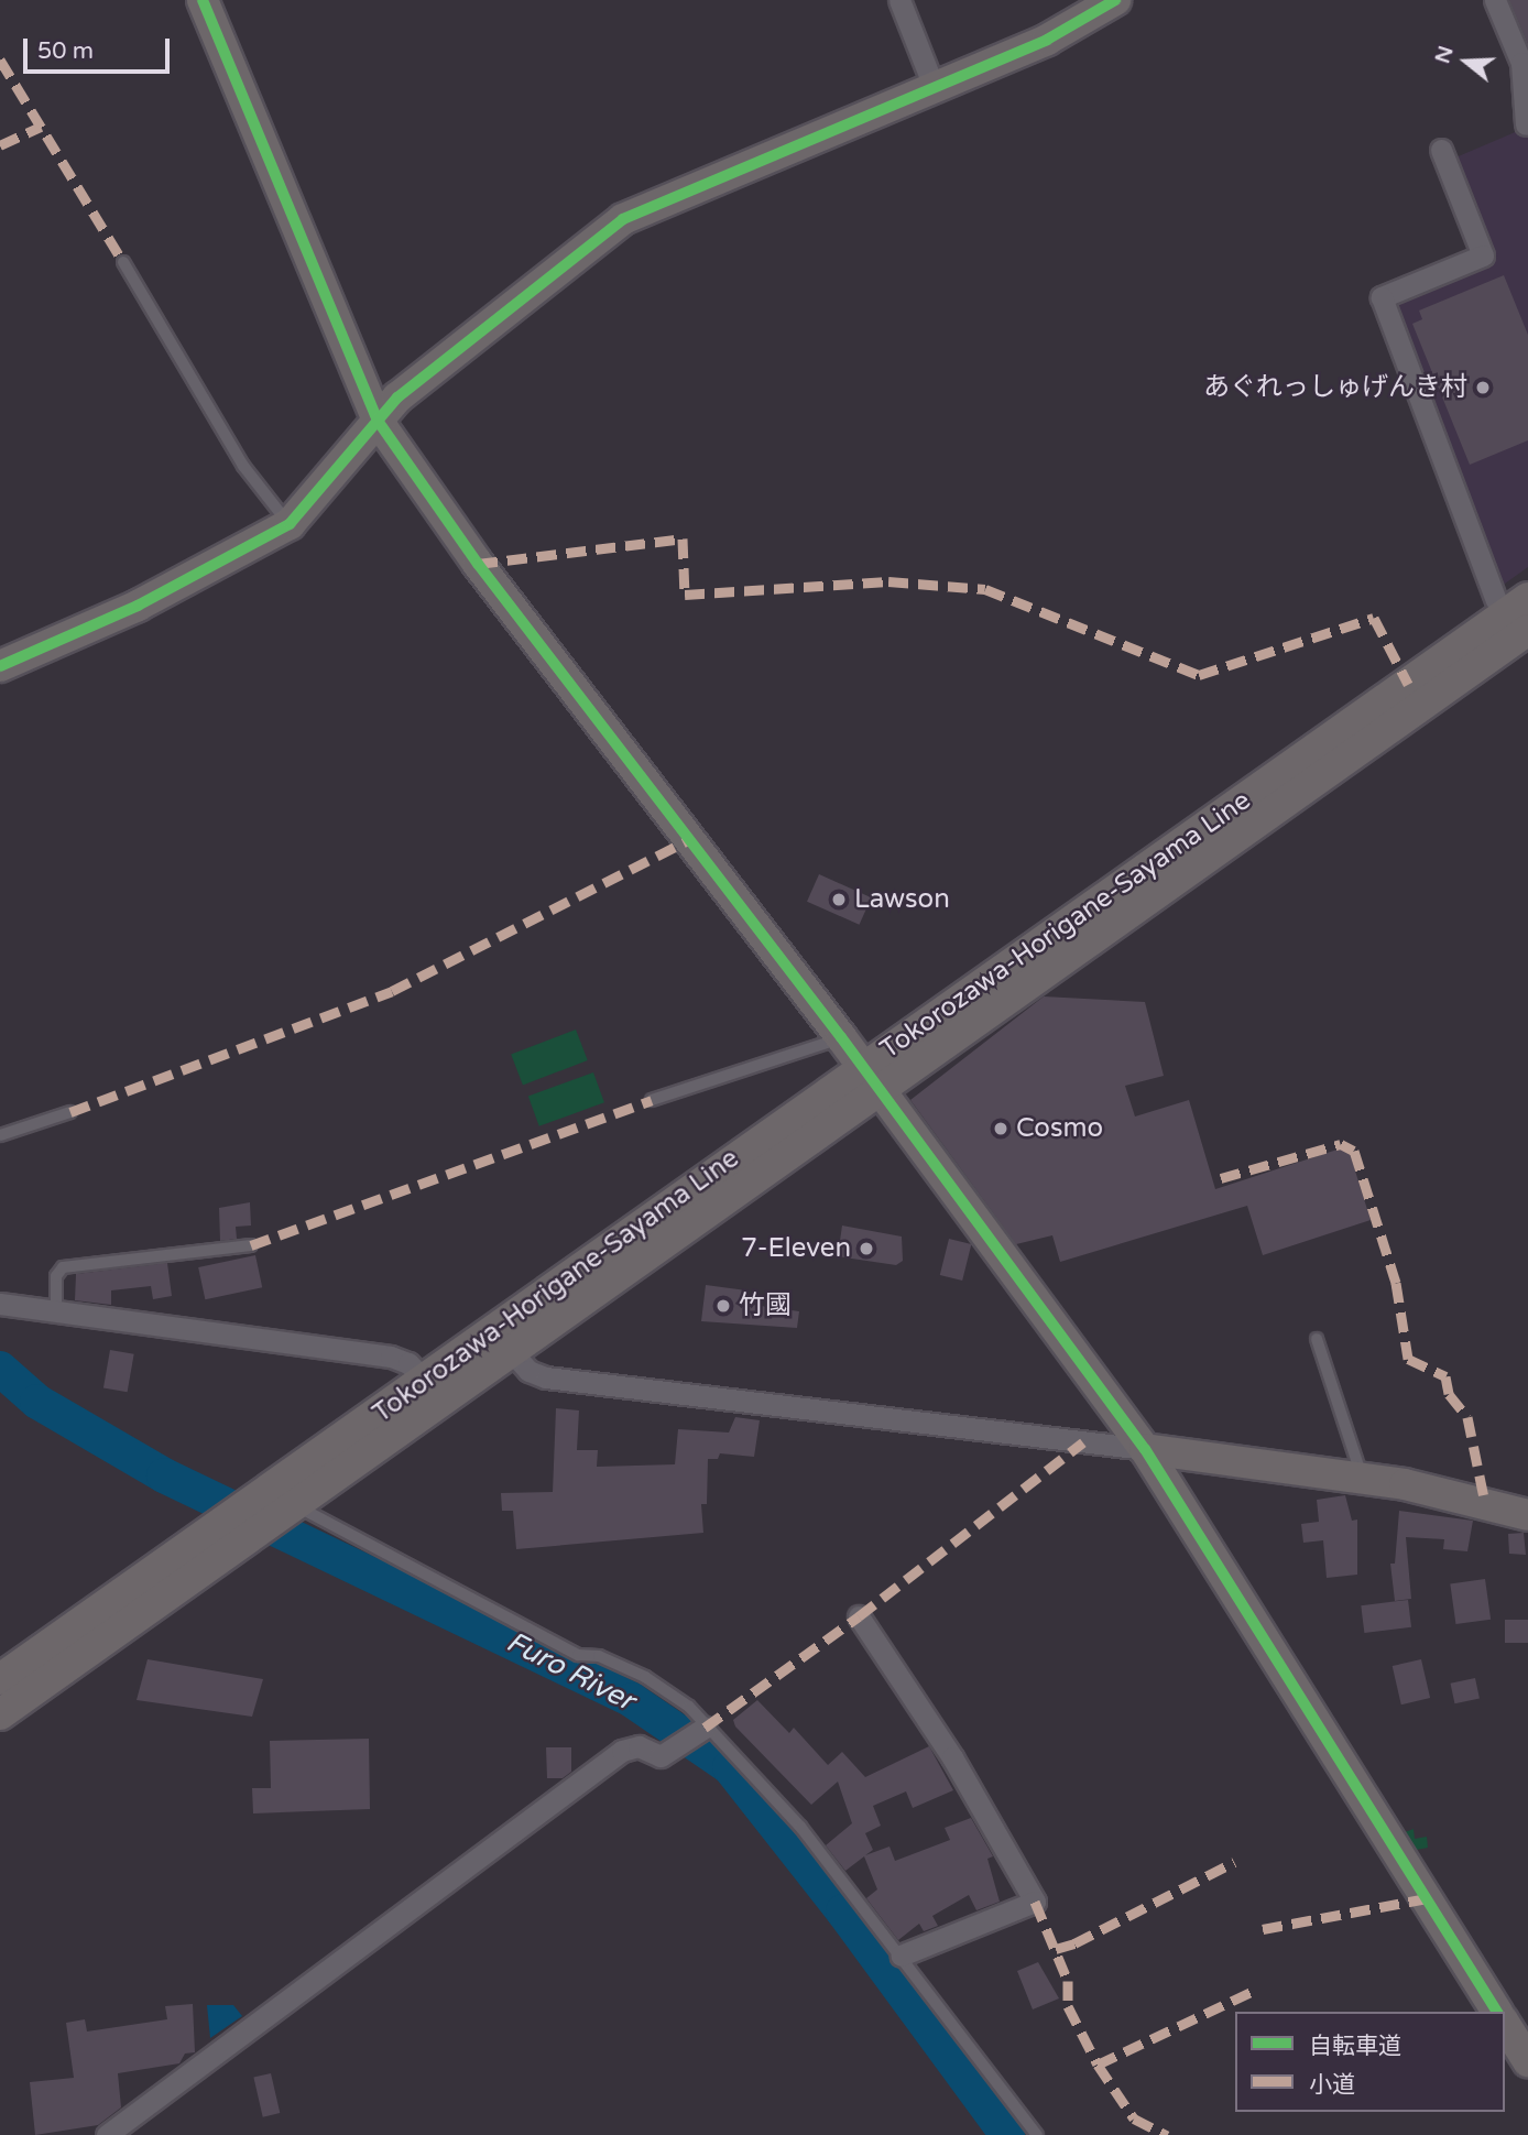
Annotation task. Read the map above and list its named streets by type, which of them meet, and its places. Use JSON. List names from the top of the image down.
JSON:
{
  "streets": {
    "street": ["Tokorozawa-Horigane-Sayama Line"]
  },
  "water": ["Furo River"],
  "places": [
    "あぐれっしゅげんき村",
    "Lawson",
    "Cosmo",
    "7-Eleven",
    "竹國"
  ],
  "legend": ["自転車道", "小道"],
  "scale_bar": "50 m",
  "north": "left"
}
